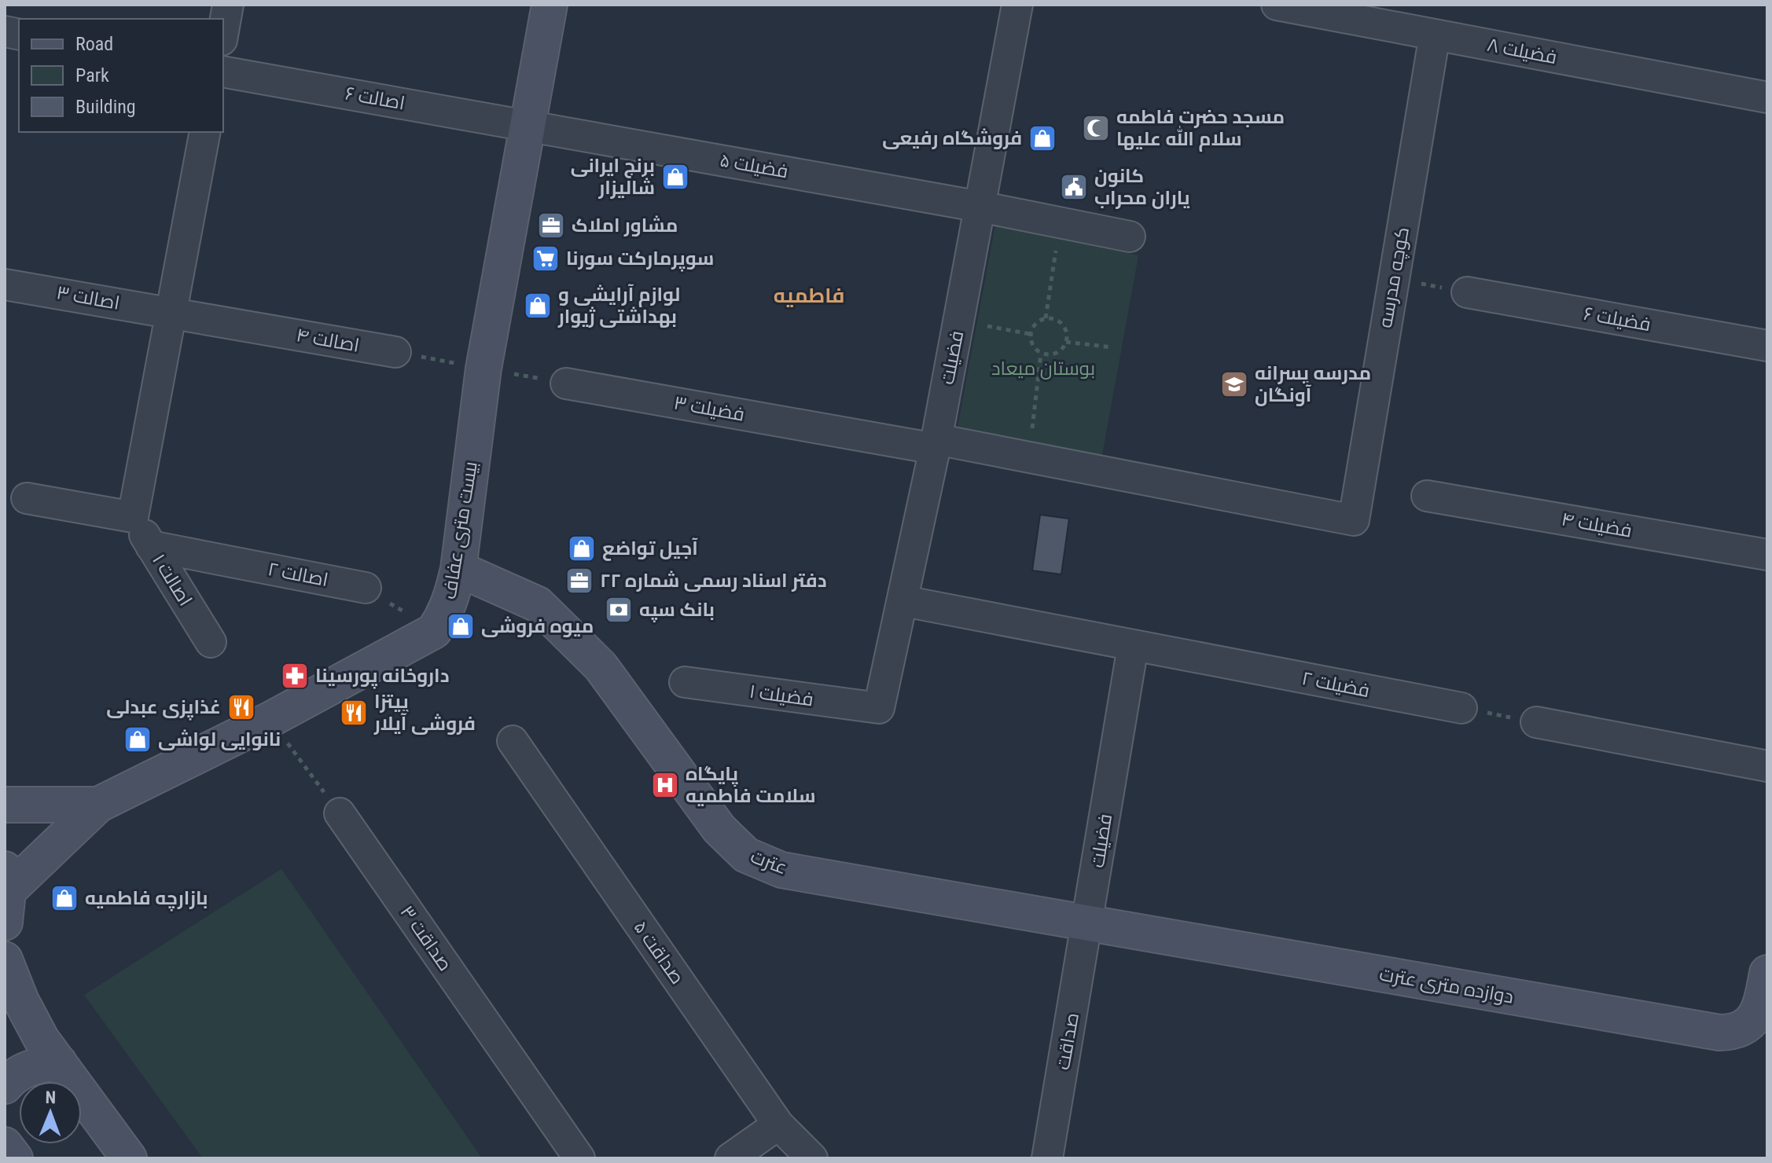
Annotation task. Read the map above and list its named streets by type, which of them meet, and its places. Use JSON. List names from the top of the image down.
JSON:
{
  "streets": {
    "street": [
      "فضیلت ۸",
      "اصالت ۶",
      "فضیلت ۵",
      "کوچه مدرسه",
      "اصالت ۳",
      "فضیلت ۶",
      "اصالت ۴",
      "فضیلت",
      "فضیلت ۳",
      "فضیلت ۴",
      "بیست متری عفاف",
      "اصالت ۲",
      "اصالت ۱",
      "فضیلت ۲",
      "فضیلت ۱",
      "عترت",
      "صداقت ۳",
      "صداقت ۵",
      "دوازده متری عترت",
      "صداقت"
    ]
  },
  "crossings": [
    ["فضیلت ۸", "کوچه مدرسه"],
    ["اصالت ۶", "فضیلت ۵"],
    ["اصالت ۶", "بیست متری عفاف"],
    ["فضیلت ۵", "فضیلت"],
    ["فضیلت ۵", "بیست متری عفاف"],
    ["کوچه مدرسه", "فضیلت ۳"],
    ["اصالت ۳", "اصالت ۴"],
    ["فضیلت", "فضیلت ۳"],
    ["فضیلت", "فضیلت ۲"],
    ["فضیلت", "فضیلت ۱"],
    ["فضیلت", "عترت"],
    ["فضیلت", "دوازده متری عترت"],
    ["فضیلت", "صداقت"],
    ["بیست متری عفاف", "عترت"],
    ["اصالت ۲", "اصالت ۱"],
    ["عترت", "دوازده متری عترت"],
    ["عترت", "صداقت"],
    ["دوازده متری عترت", "صداقت"]
  ],
  "districts": ["فاطمیه"],
  "parks": ["بوستان میعاد"],
  "places": {
    "mosque": ["مسجد حضرت فاطمه سلام الله علیها"],
    "shop": [
      "فروشگاه رفیعی",
      "برنج ایرانی شالیزار",
      "لوازم آرایشی و بهداشتی ژیوار",
      "آجیل تواضع",
      "میوه فروشی",
      "نانوایی لواشی",
      "بازارچه فاطمیه"
    ],
    "public building": ["کانون یاران محراب"],
    "office": ["مشاور املاک", "دفتر اسناد رسمی شماره ۲۲"],
    "supermarket": ["سوپرمارکت سورنا"],
    "school or university": ["مدرسه پسرانه آونگان"],
    "bank": ["بانک سپه"],
    "pharmacy": ["داروخانه پورسینا"],
    "restaurant": ["غذاپزی عبدلی", "پیتزا فروشی آیلار"],
    "hospital": ["پایگاه سلامت فاطمیه"]
  },
  "legend": ["Road", "Park", "Building"],
  "north": "top"
}
